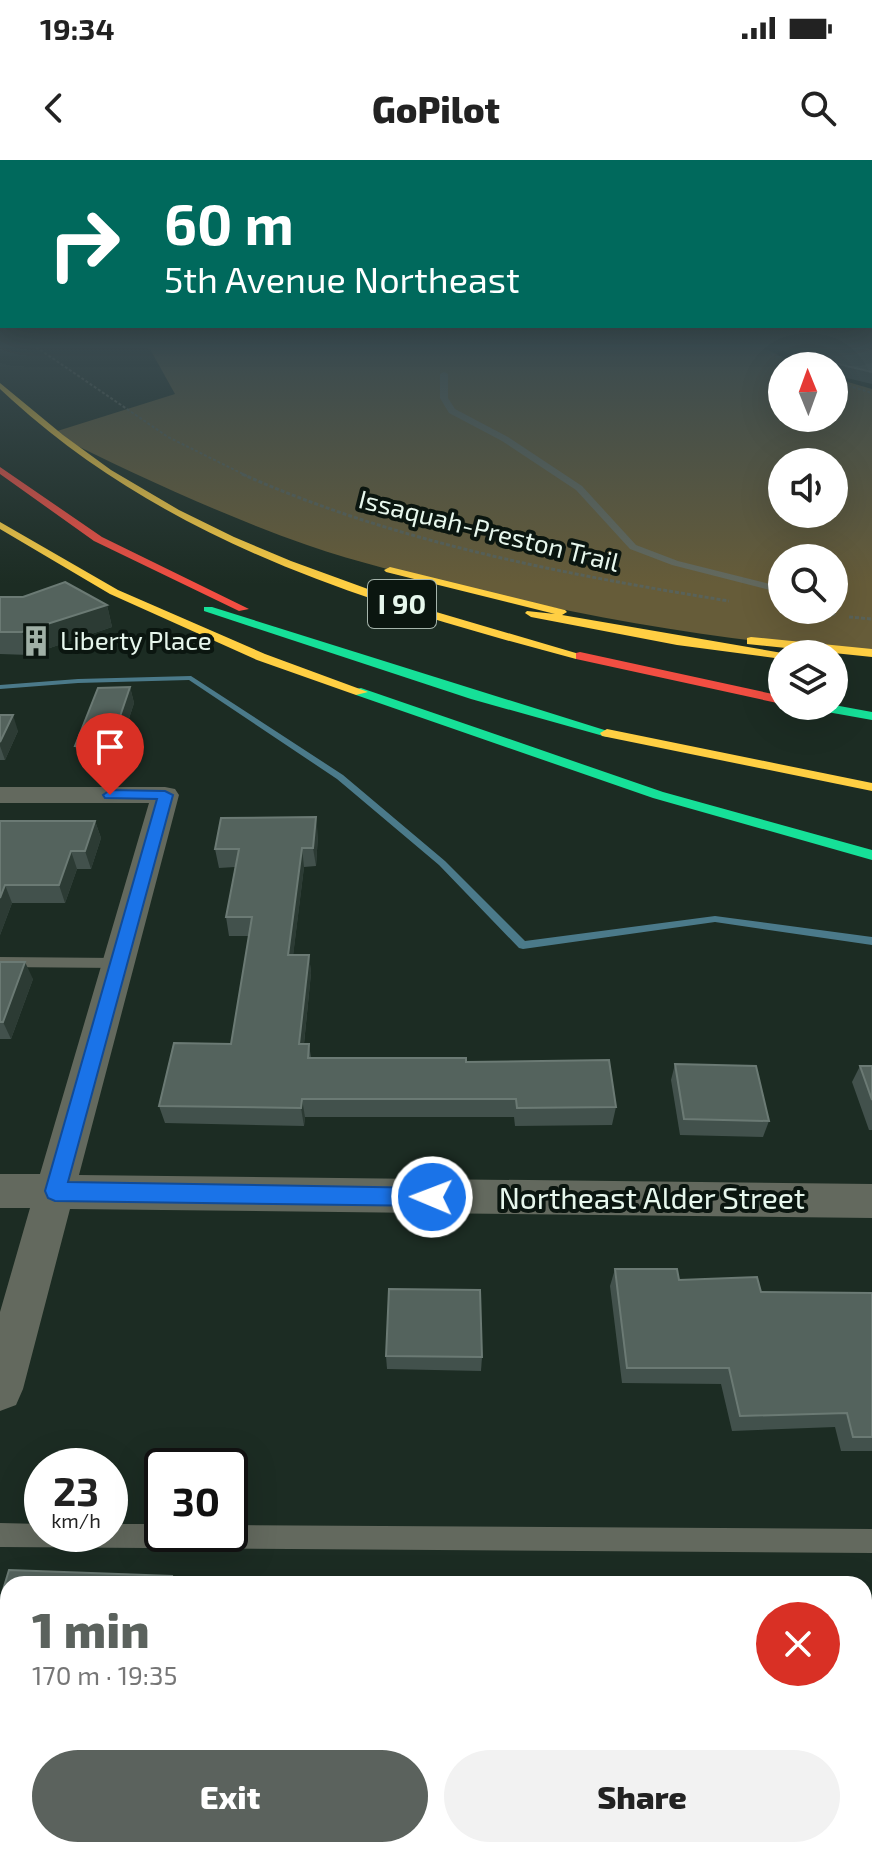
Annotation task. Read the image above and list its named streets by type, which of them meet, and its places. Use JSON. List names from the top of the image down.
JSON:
{
  "streets": {
    "highway": ["I 90"],
    "street": ["Northeast Alder Street"],
    "path": ["Issaquah-Preston Trail"]
  },
  "places": {
    "building": ["Liberty Place"]
  },
  "north": "top",
  "page": {
    "status": "19:34",
    "header": "GoPilot",
    "turn": ["60 m", "5th Avenue Northeast"],
    "speed": "23 km/h",
    "limit": "30",
    "heading": ["1 min", "170 m · 19:35"],
    "buttons": ["Exit", "Share"]
  }
}
